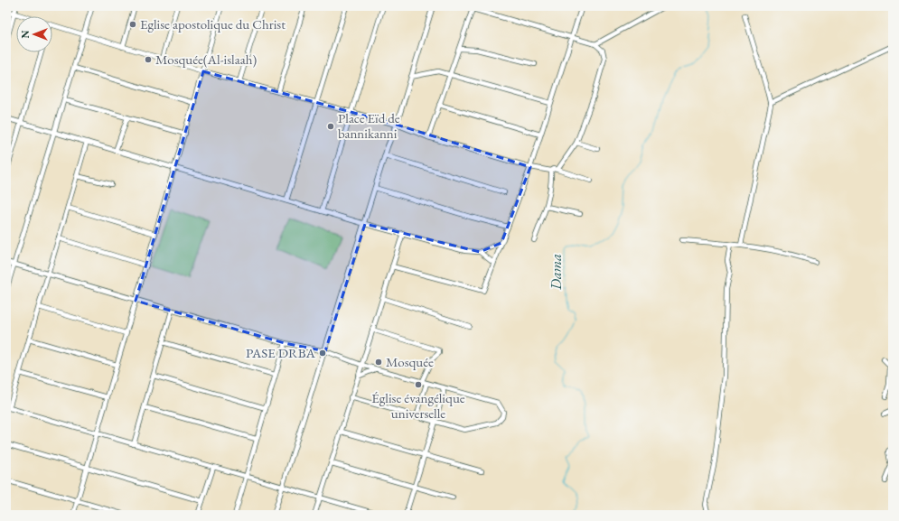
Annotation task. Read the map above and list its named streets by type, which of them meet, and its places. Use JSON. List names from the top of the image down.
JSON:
{
  "water": ["Dama"],
  "places": [
    "Eglise apostolique du Christ",
    "Mosquée(Al-islaah)",
    "Place Eïd de bannikanni",
    "PASE DRBA",
    "Mosquée",
    "Église évangélique universelle"
  ],
  "north": "left"
}
